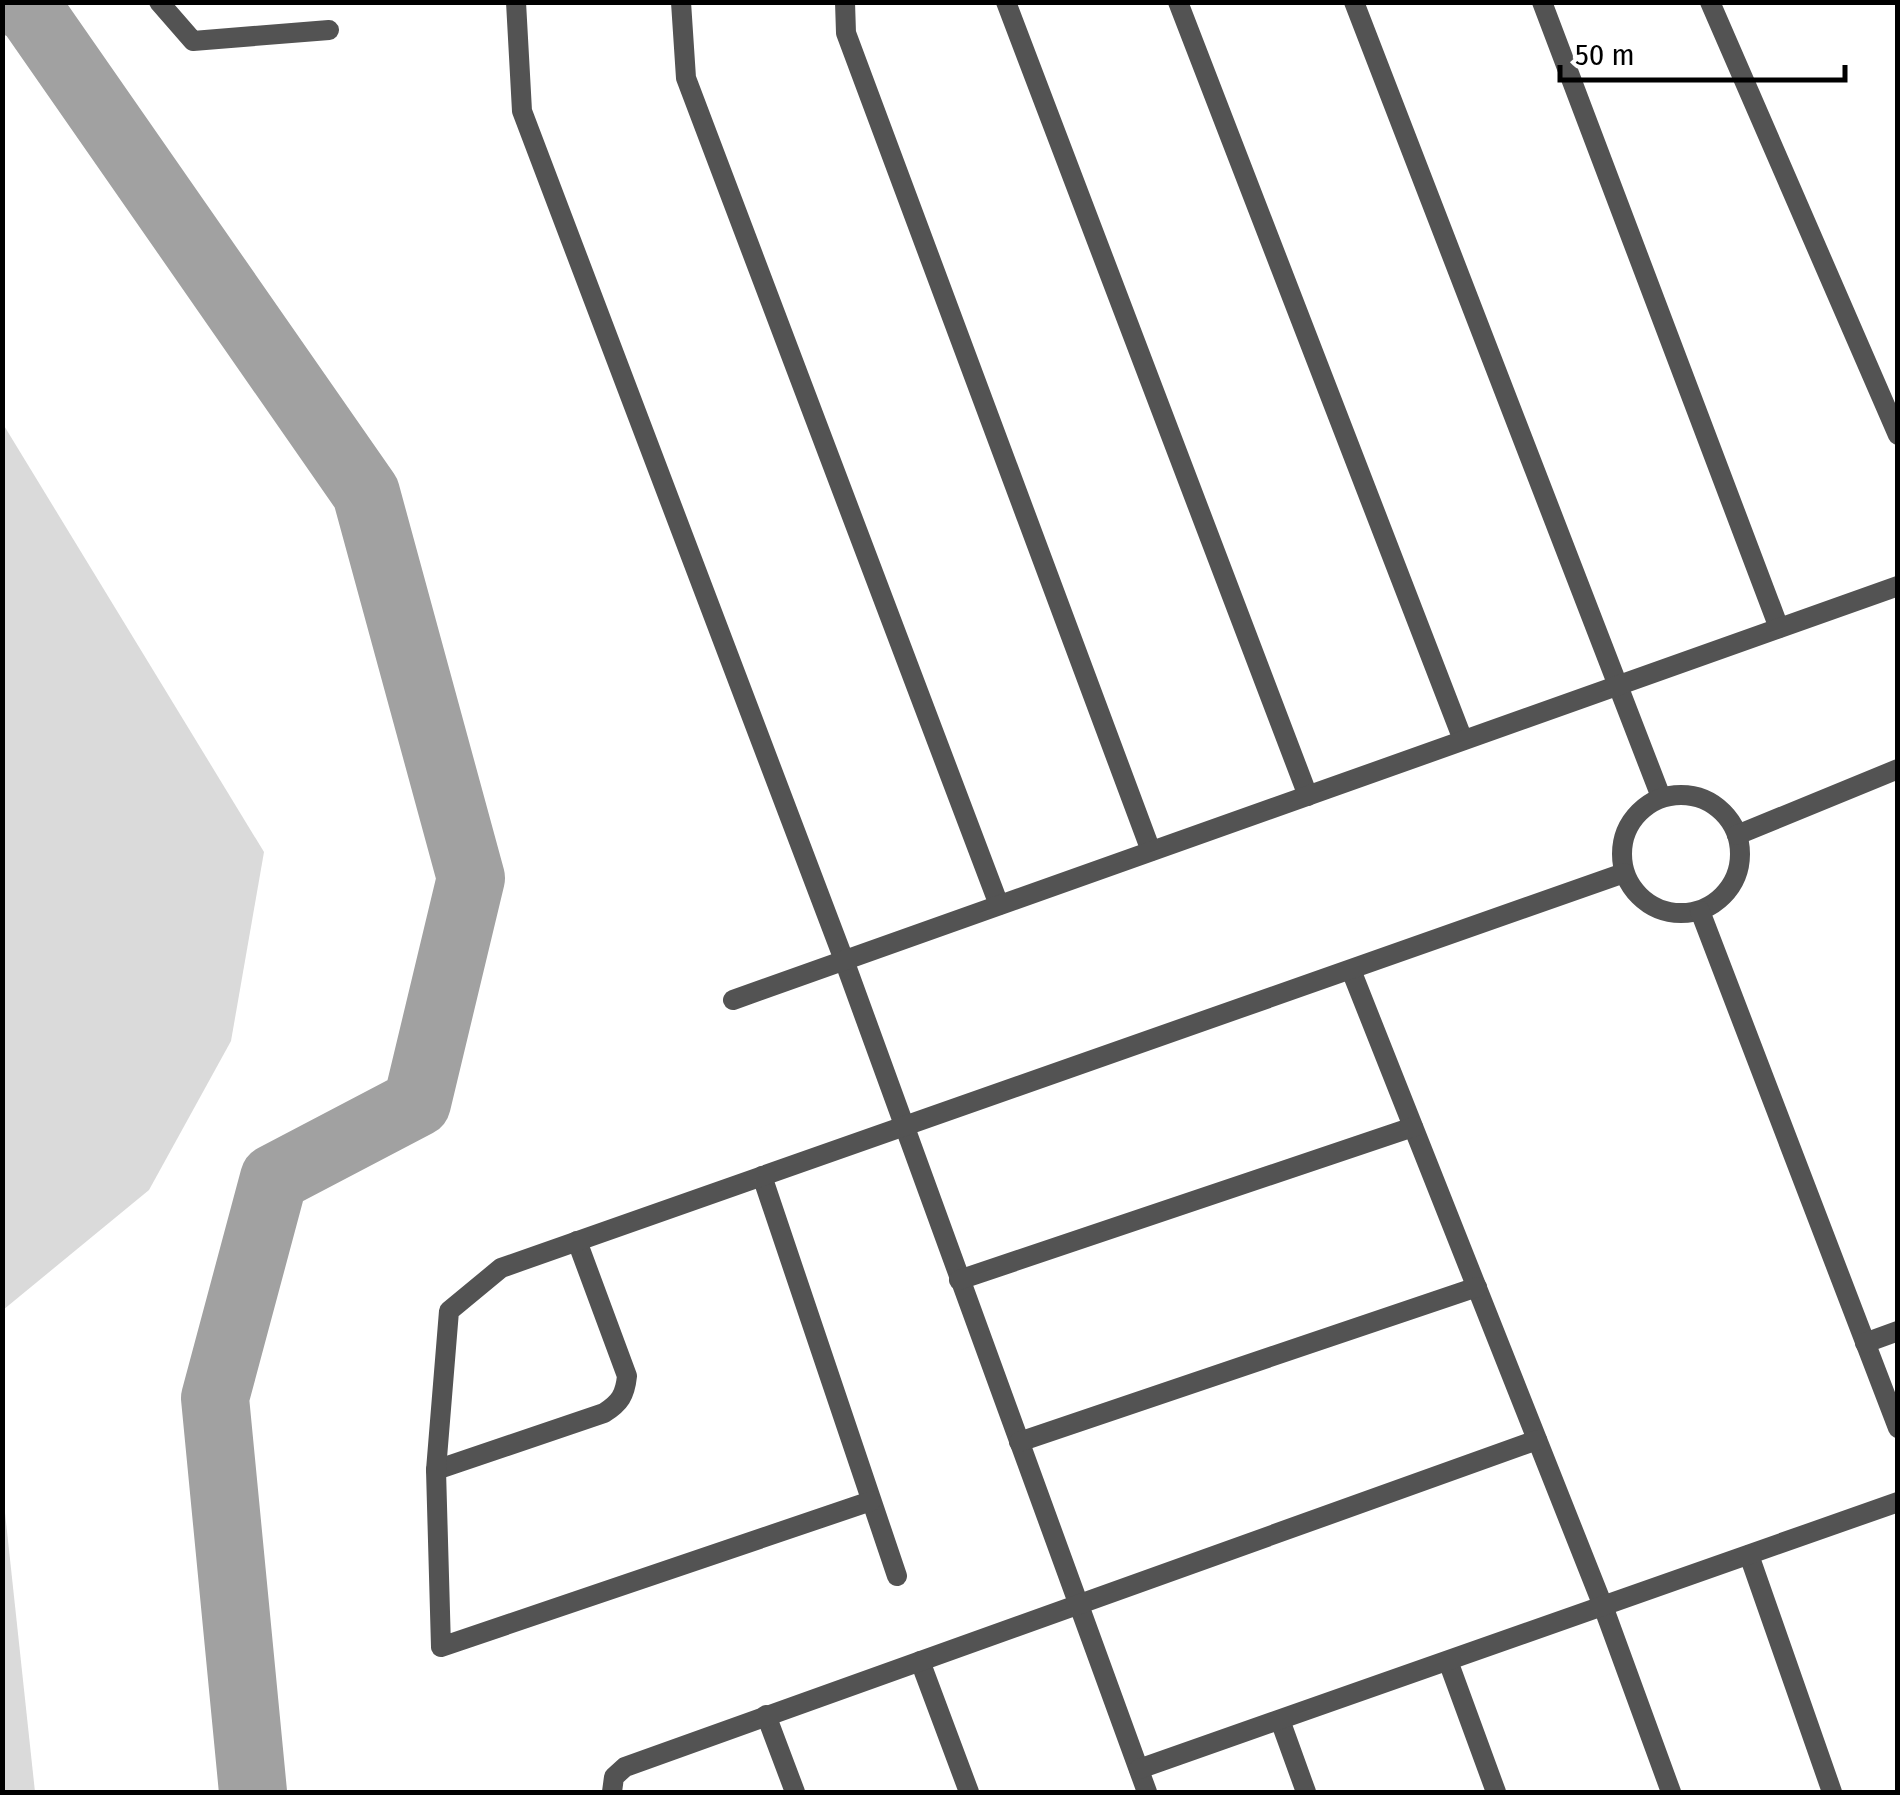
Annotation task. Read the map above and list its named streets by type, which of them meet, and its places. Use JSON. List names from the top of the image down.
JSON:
{
  "scale_bar": "50 m"
}
